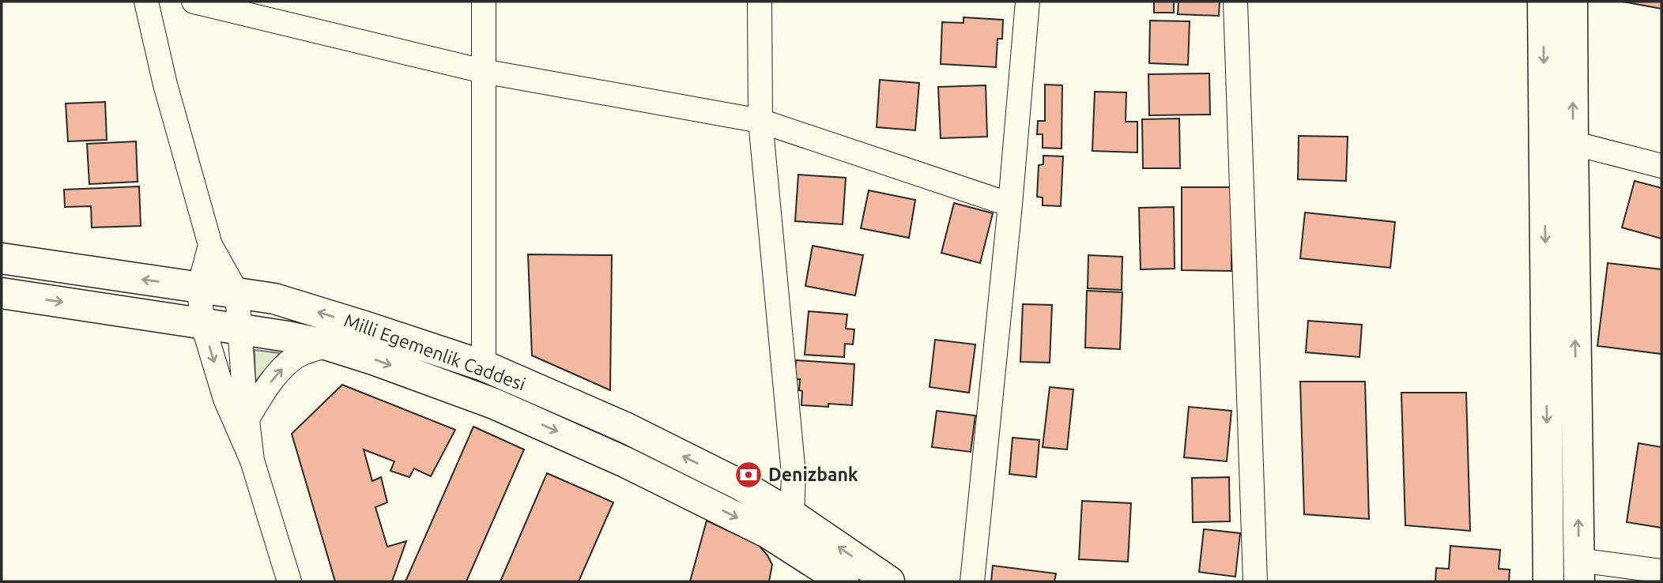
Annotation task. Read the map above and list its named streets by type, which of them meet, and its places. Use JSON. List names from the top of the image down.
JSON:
{
  "streets": {
    "street": ["Milli Egemenlik Caddesi"]
  },
  "places": {
    "bank": ["Denizbank"]
  }
}
